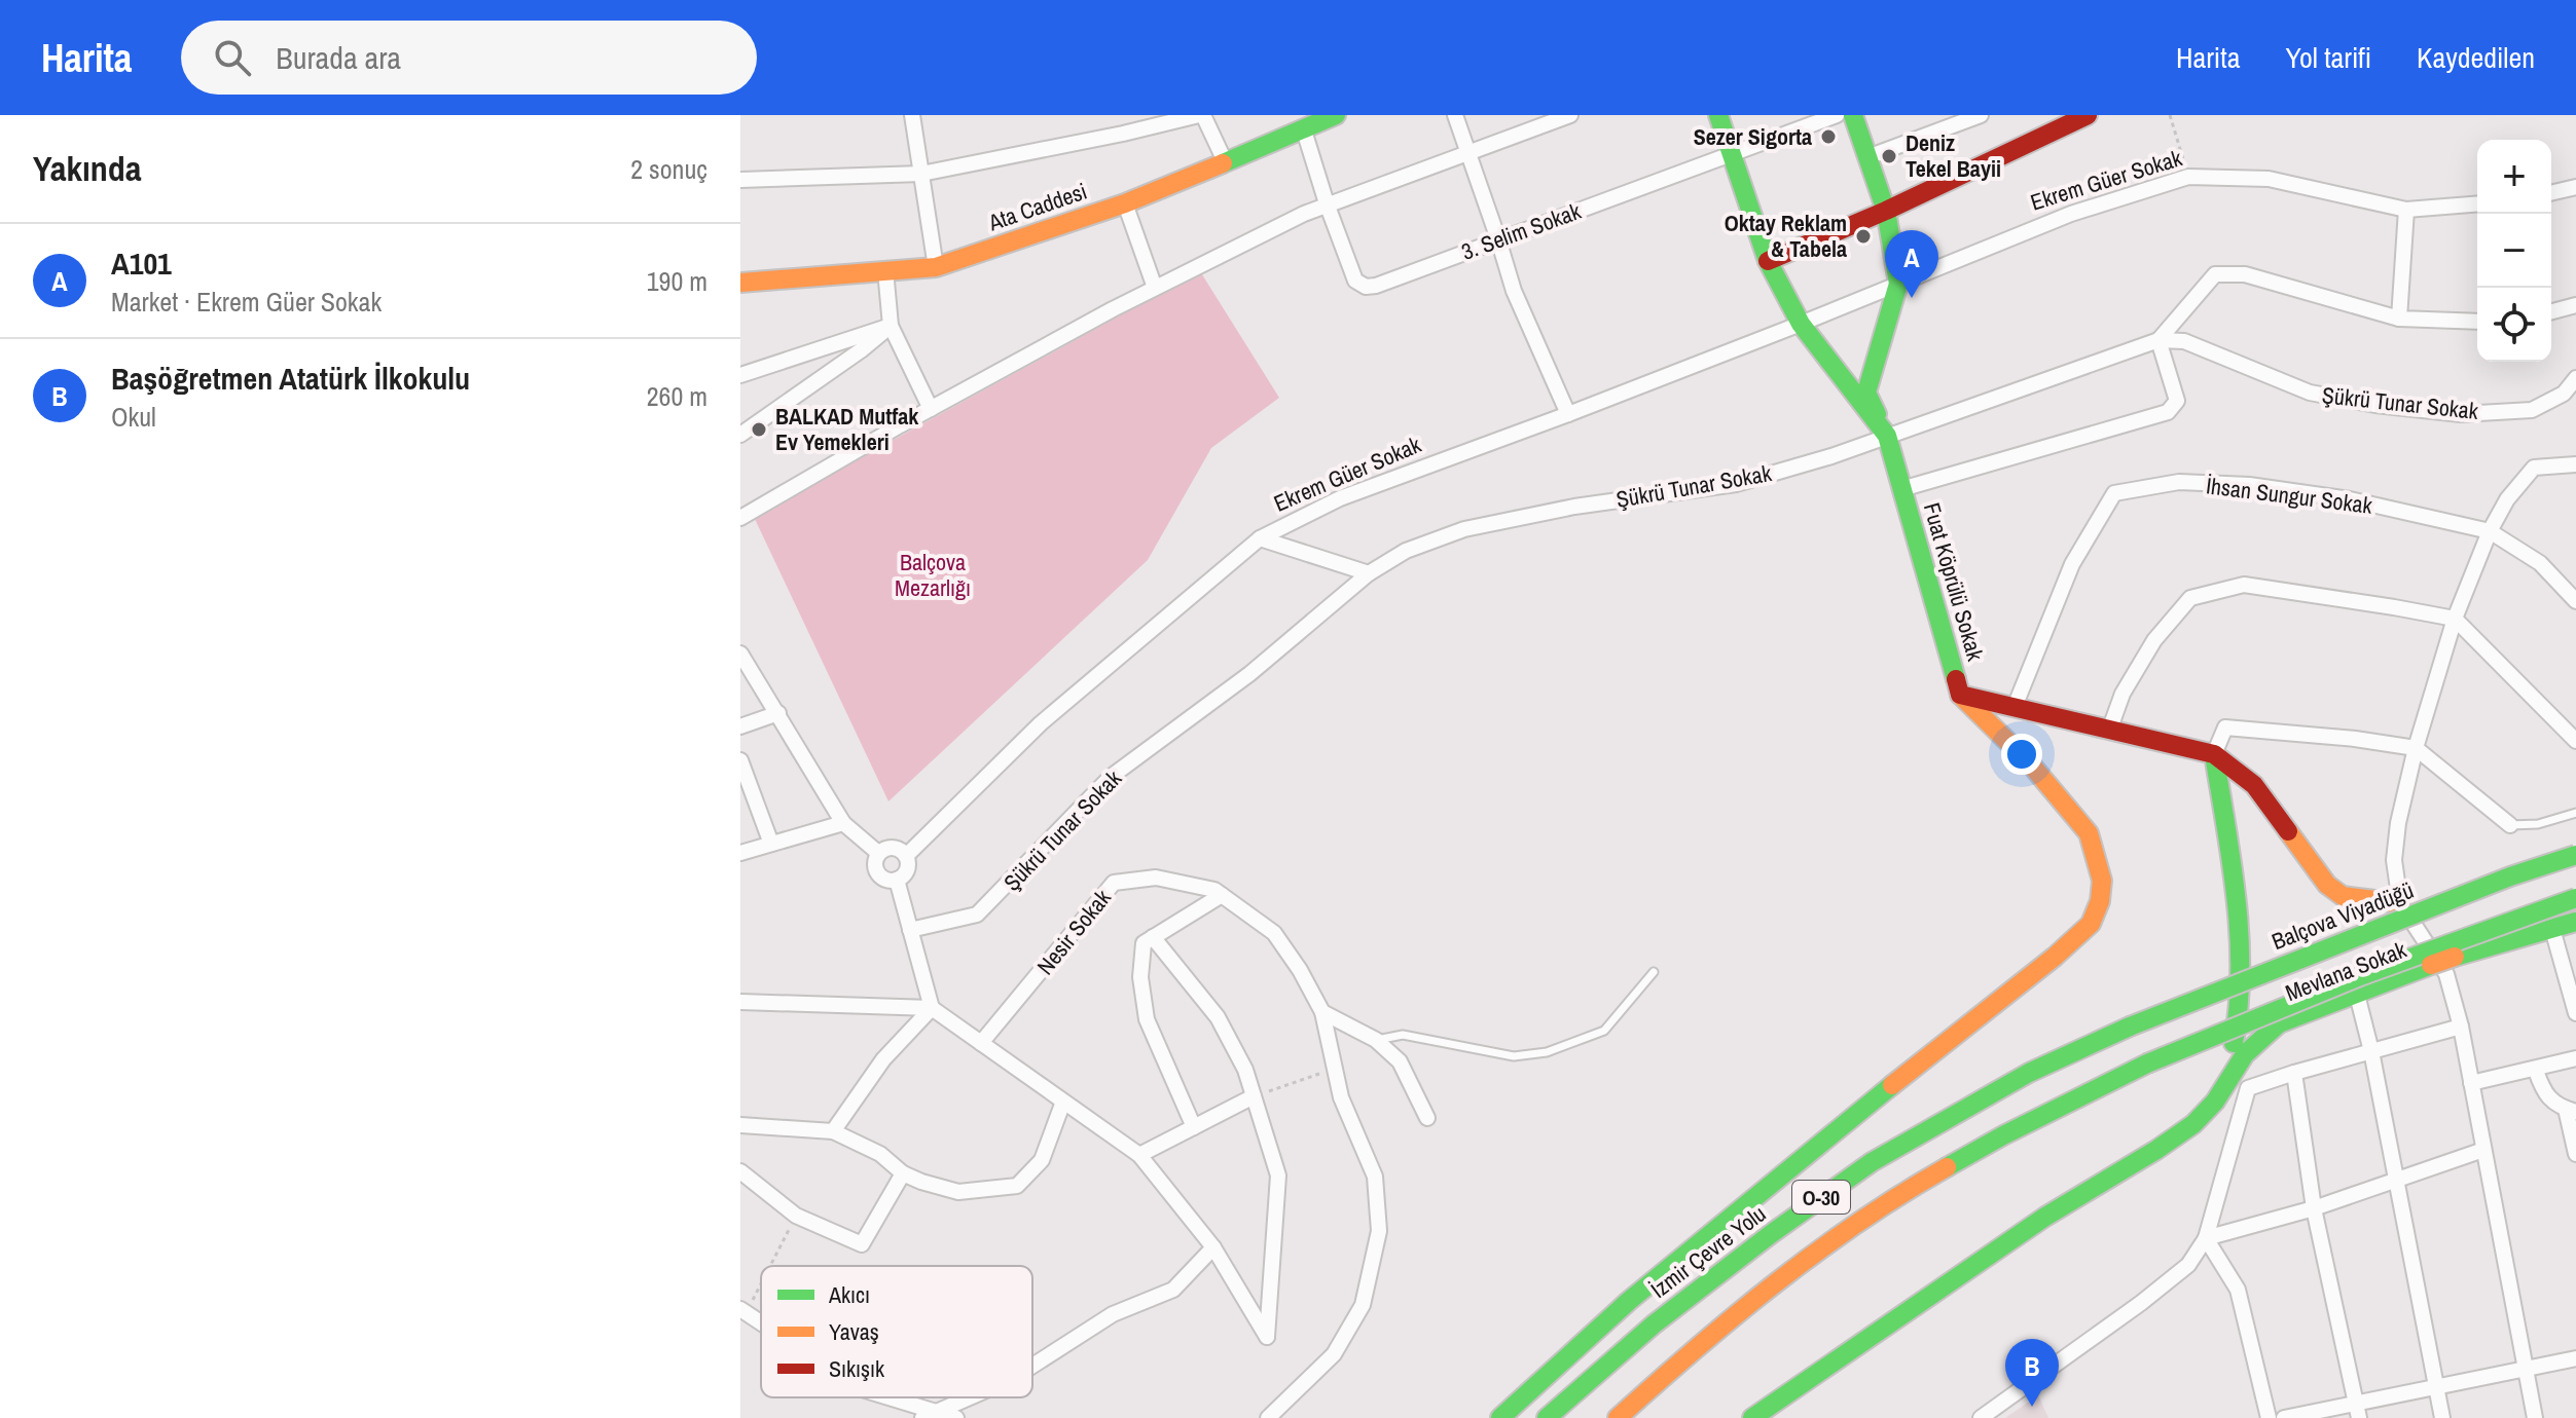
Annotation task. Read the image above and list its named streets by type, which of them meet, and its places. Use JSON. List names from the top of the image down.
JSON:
{
  "streets": {
    "main road": [
      "Ata Caddesi",
      "Fuat Köprülü Sokak",
      "Balçova Viyadüğü",
      "Mevlana Sokak",
      "O-30",
      "İzmir Çevre Yolu"
    ],
    "street": [
      "Ekrem Güer Sokak",
      "3. Selim Sokak",
      "Şükrü Tunar Sokak",
      "İhsan Sungur Sokak",
      "Nesir Sokak"
    ]
  },
  "crossings": [
    ["Ekrem Güer Sokak", "Fuat Köprülü Sokak"],
    ["Ata Caddesi", "3. Selim Sokak"],
    ["3. Selim Sokak", "Fuat Köprülü Sokak"],
    ["Şükrü Tunar Sokak", "Fuat Köprülü Sokak"],
    ["İhsan Sungur Sokak", "Fuat Köprülü Sokak"],
    ["Balçova Viyadüğü", "İzmir Çevre Yolu"]
  ],
  "parks": ["Balçova Mezarlığı"],
  "places": [
    "Sezer Sigorta",
    "Deniz Tekel Bayii",
    "Oktay Reklam & Tabela",
    "BALKAD Mutfak Ev Yemekleri"
  ],
  "legend": ["Akıcı", "Yavaş", "Sıkışık"],
  "page": {
    "header": "Harita",
    "search": "Burada ara",
    "nav": ["Harita", "Yol tarifi", "Kaydedilen"],
    "heading": ["Yakında", "2 sonuç"],
    "map_buttons": ["+", "−"],
    "list": [
      {
        "mark": "A",
        "name": "A101",
        "note": "Market · Ekrem Güer Sokak",
        "value": "190 m"
      },
      {
        "mark": "B",
        "name": "Başöğretmen Atatürk İlkokulu",
        "note": "Okul",
        "value": "260 m"
      }
    ],
    "pins": ["A", "B"]
  }
}
